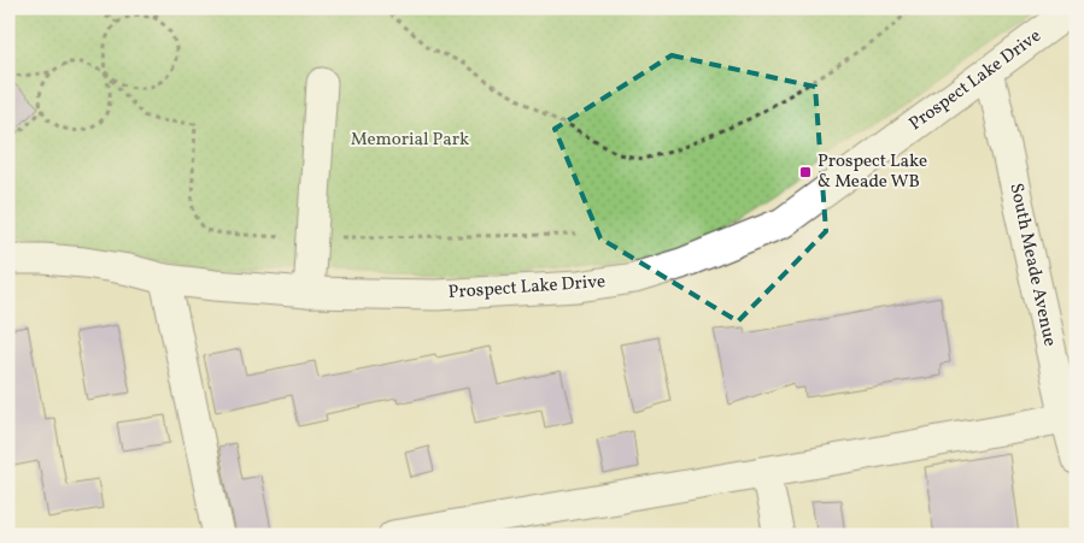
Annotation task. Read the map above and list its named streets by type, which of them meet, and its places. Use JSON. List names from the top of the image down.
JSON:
{
  "streets": {
    "street": ["Prospect Lake Drive", "South Meade Avenue"]
  },
  "crossings": [
    ["Prospect Lake Drive", "South Meade Avenue"]
  ],
  "parks": ["Memorial Park"],
  "places": {
    "transit": ["Prospect Lake & Meade WB"]
  }
}
